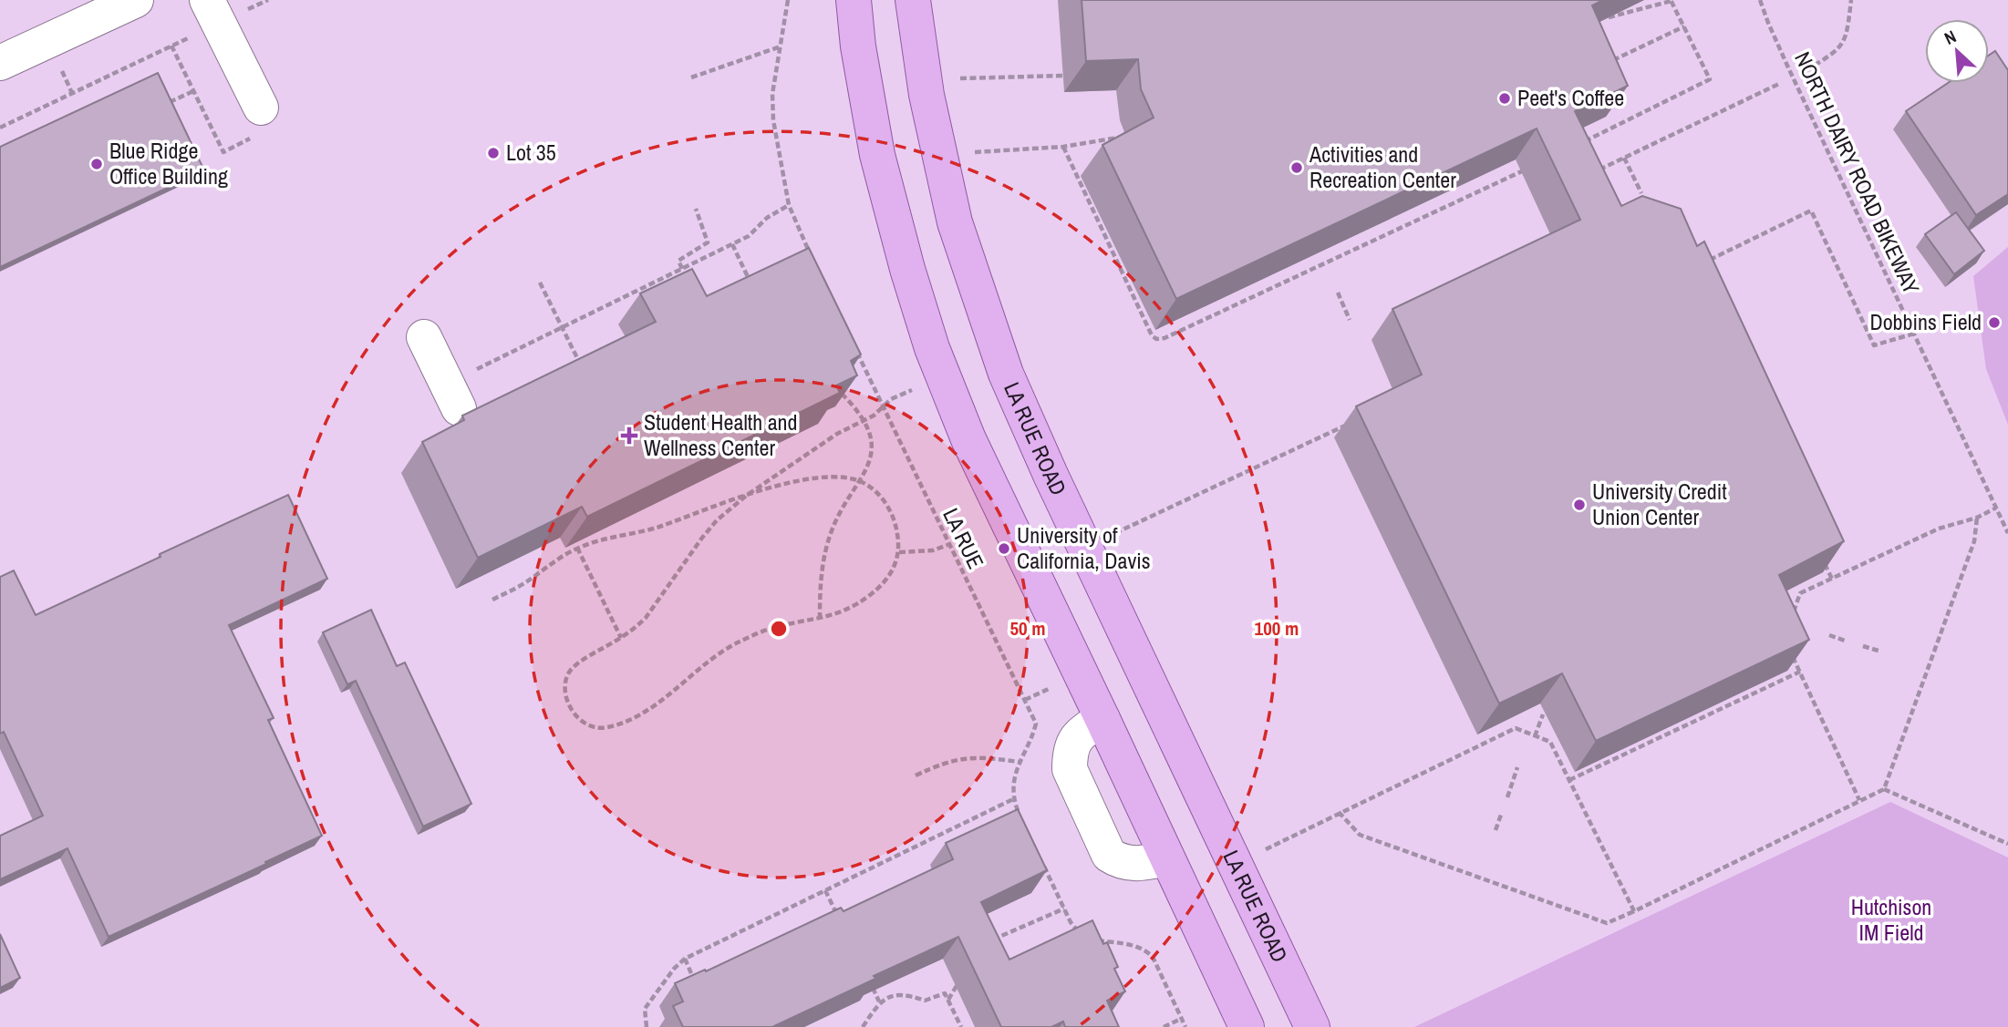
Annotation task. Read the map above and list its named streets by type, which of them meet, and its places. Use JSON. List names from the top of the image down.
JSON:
{
  "streets": {
    "main road": ["LA RUE ROAD"],
    "path": ["NORTH DAIRY ROAD BIKEWAY", "LA RUE"]
  },
  "parks": ["Hutchison IM Field"],
  "places": {
    "other": [
      "Peet's Coffee",
      "Lot 35",
      "Blue Ridge Office Building",
      "Activities and Recreation Center",
      "Dobbins Field",
      "University Credit Union Center",
      "University of California, Davis"
    ],
    "health": ["Student Health and Wellness Center"]
  },
  "north": "top left",
  "rings": ["50 m", "100 m"]
}
